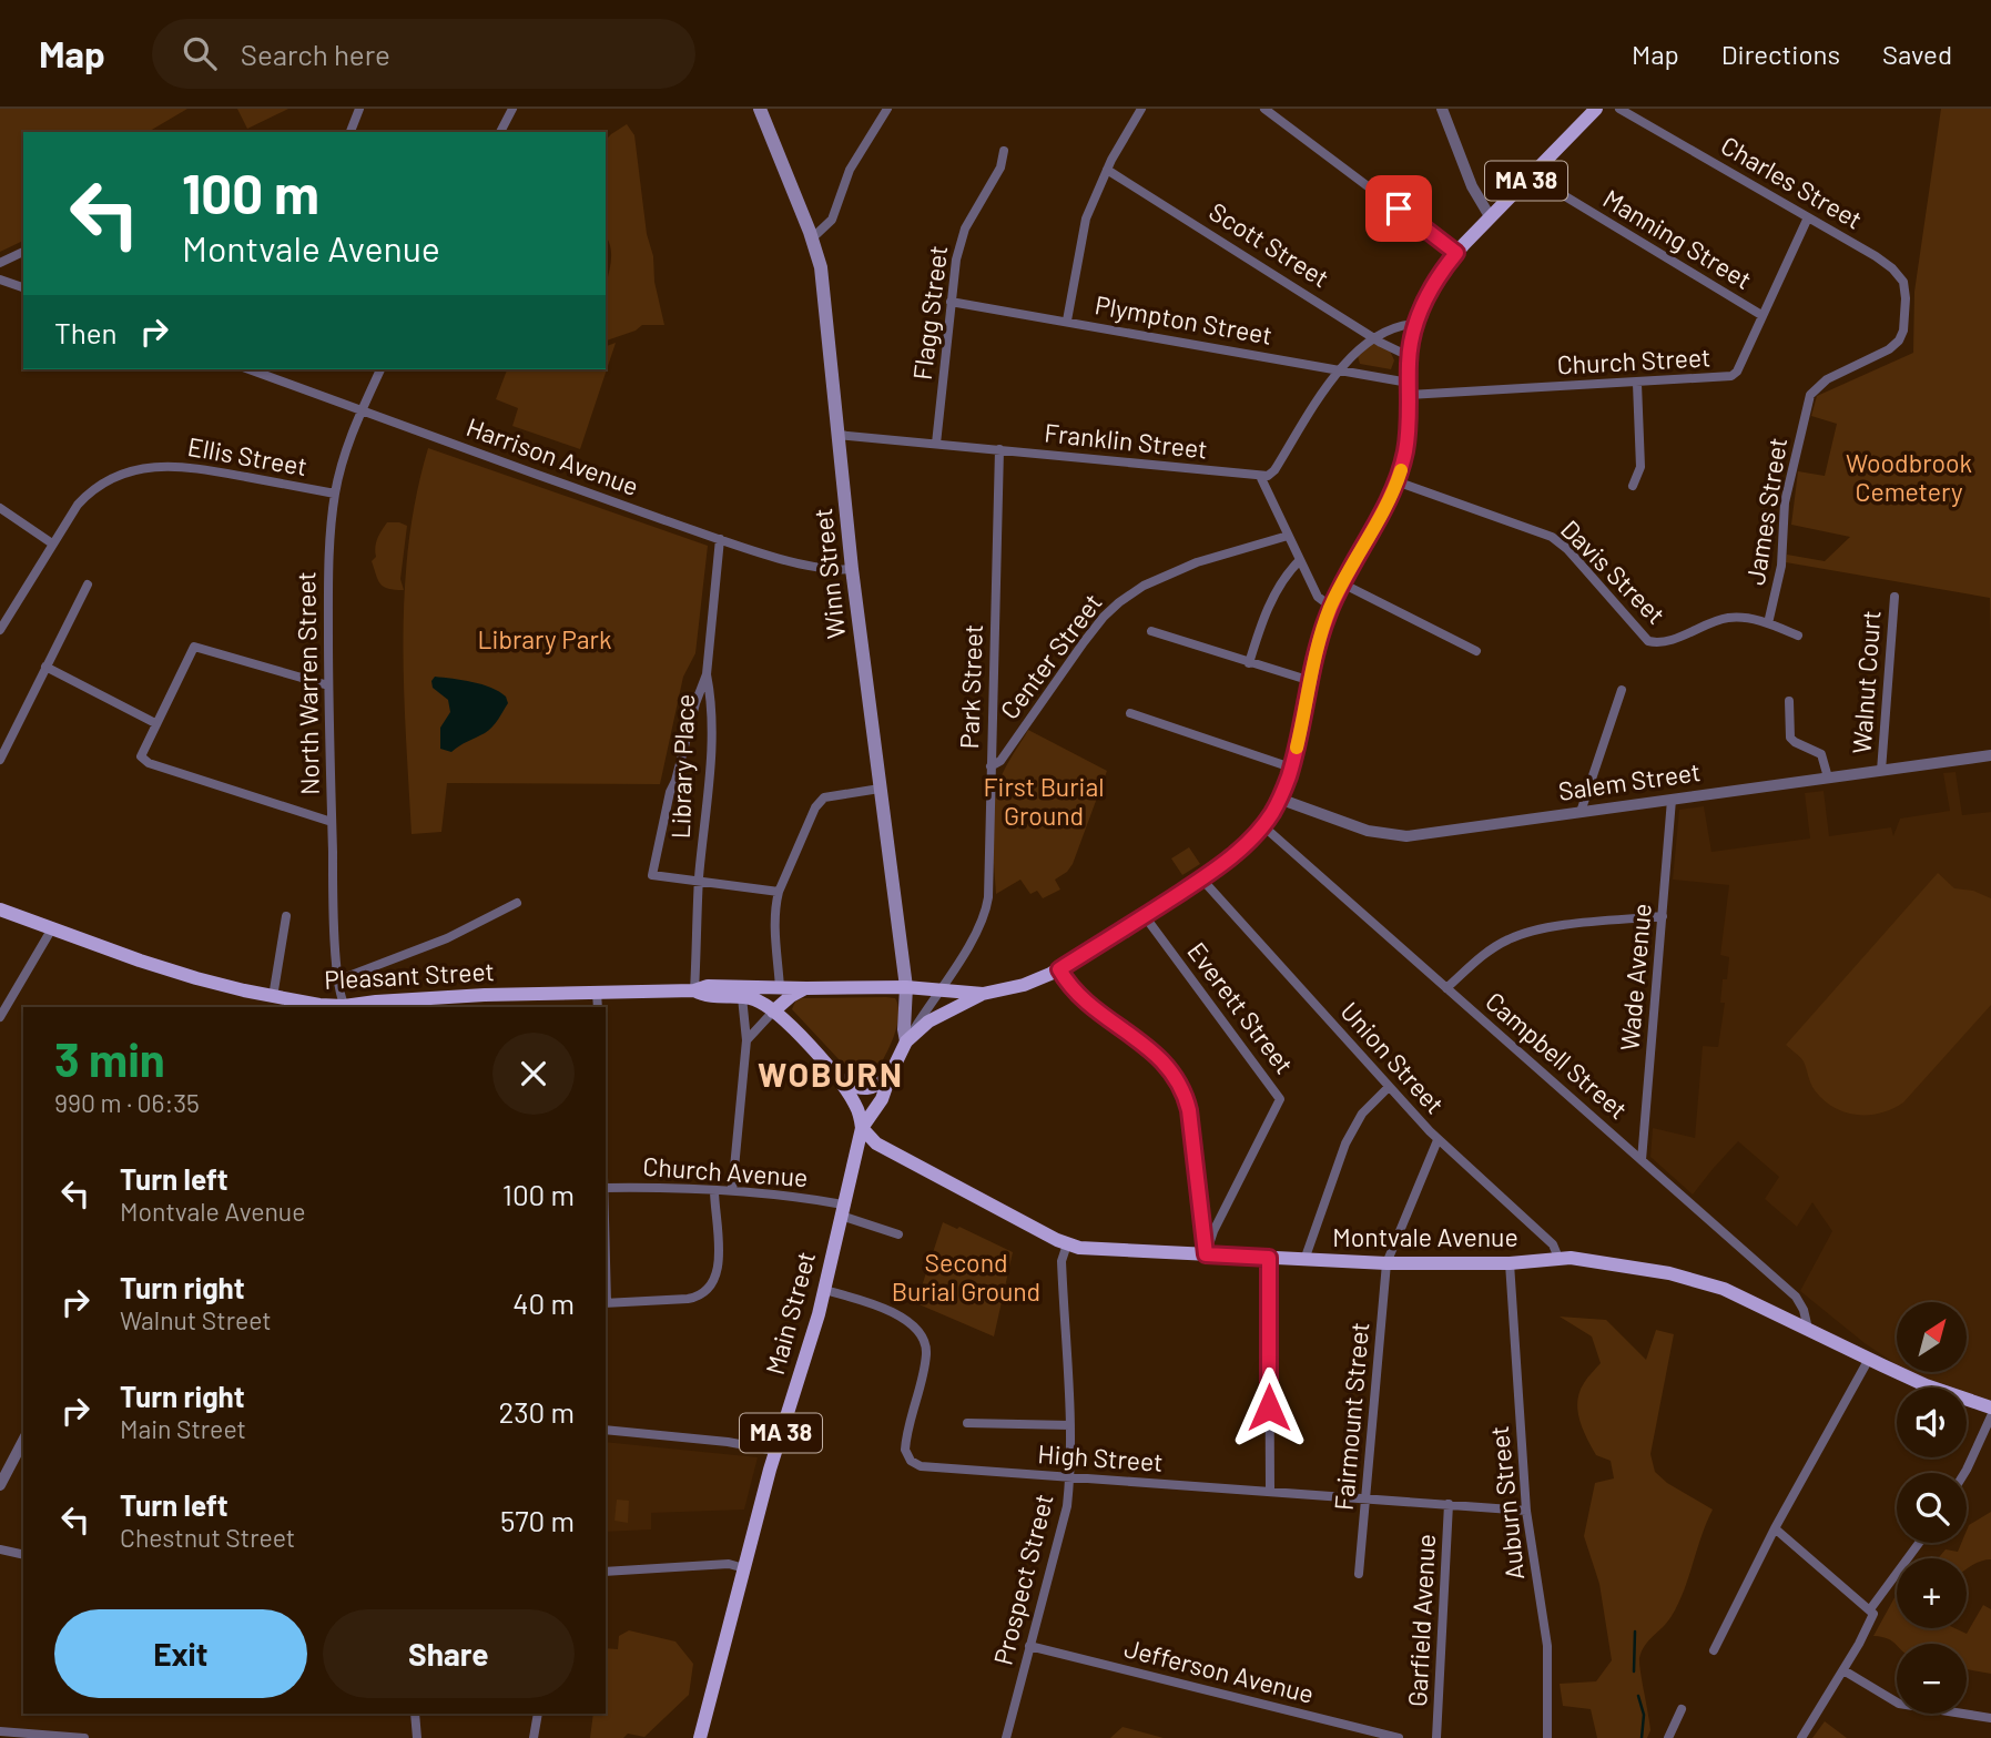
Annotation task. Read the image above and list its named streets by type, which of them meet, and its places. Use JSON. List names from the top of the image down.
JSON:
{
  "streets": {
    "main road": [
      "MA 38",
      "Winn Street",
      "Pleasant Street",
      "Montvale Avenue",
      "Main Street"
    ],
    "street": [
      "Charles Street",
      "Manning Street",
      "Scott Street",
      "Flagg Street",
      "Plympton Street",
      "Church Street",
      "Franklin Street",
      "Ellis Street",
      "Harrison Avenue",
      "James Street",
      "Davis Street",
      "Center Street",
      "Walnut Court",
      "North Warren Street",
      "Park Street",
      "Library Place",
      "Salem Street",
      "Wade Avenue",
      "Everett Street",
      "Campbell Street",
      "Union Street",
      "Church Avenue",
      "Fairmount Street",
      "High Street",
      "Auburn Street",
      "Prospect Street",
      "Garfield Avenue",
      "Jefferson Avenue"
    ]
  },
  "crossings": [
    ["Charles Street", "Church Street"],
    ["Charles Street", "James Street"],
    ["Manning Street", "Church Street"],
    ["Manning Street", "Main Street"],
    ["Scott Street", "Main Street"],
    ["Flagg Street", "Plympton Street"],
    ["Flagg Street", "Franklin Street"],
    ["Plympton Street", "Church Street"],
    ["Plympton Street", "Main Street"],
    ["Church Street", "Main Street"],
    ["Franklin Street", "Winn Street"],
    ["Franklin Street", "Park Street"],
    ["Ellis Street", "North Warren Street"],
    ["Harrison Avenue", "Winn Street"],
    ["Harrison Avenue", "North Warren Street"],
    ["James Street", "Davis Street"],
    ["Davis Street", "Main Street"],
    ["Winn Street", "Park Street"],
    ["Winn Street", "Pleasant Street"],
    ["Winn Street", "Main Street"],
    ["Center Street", "Park Street"],
    ["Walnut Court", "Salem Street"],
    ["Park Street", "Main Street"],
    ["Library Place", "Pleasant Street"],
    ["Salem Street", "Wade Avenue"],
    ["Salem Street", "Main Street"],
    ["Pleasant Street", "Main Street"],
    ["Wade Avenue", "Campbell Street"],
    ["Everett Street", "Montvale Avenue"],
    ["Everett Street", "Main Street"],
    ["Campbell Street", "Montvale Avenue"],
    ["Campbell Street", "Main Street"],
    ["Union Street", "Montvale Avenue"],
    ["Union Street", "Main Street"],
    ["Union Street", "Fairmount Street"],
    ["Church Avenue", "Main Street"],
    ["Montvale Avenue", "Main Street"],
    ["Montvale Avenue", "Fairmount Street"],
    ["Montvale Avenue", "Auburn Street"],
    ["Montvale Avenue", "Prospect Street"],
    ["Main Street", "High Street"],
    ["Fairmount Street", "High Street"],
    ["High Street", "Auburn Street"],
    ["High Street", "Prospect Street"],
    ["High Street", "Garfield Avenue"],
    ["Prospect Street", "Jefferson Avenue"]
  ],
  "districts": ["WOBURN"],
  "parks": [
    "Woodbrook Cemetery",
    "Library Park",
    "First Burial Ground",
    "Second Burial Ground"
  ],
  "north": "top right",
  "page": {
    "header": "Map",
    "search": "Search here",
    "nav": ["Map", "Directions", "Saved"],
    "turn": ["100 m", "Montvale Avenue"],
    "then": "Then",
    "heading": ["3 min", "990 m · 06:35"],
    "list": [
      {
        "name": "Turn left",
        "note": "Montvale Avenue",
        "value": "100 m"
      },
      {
        "name": "Turn right",
        "note": "Walnut Street",
        "value": "40 m"
      },
      {
        "name": "Turn right",
        "note": "Main Street",
        "value": "230 m"
      },
      {
        "name": "Turn left",
        "note": "Chestnut Street",
        "value": "570 m"
      }
    ],
    "map_buttons": ["+", "−"],
    "buttons": ["Exit", "Share"]
  }
}
